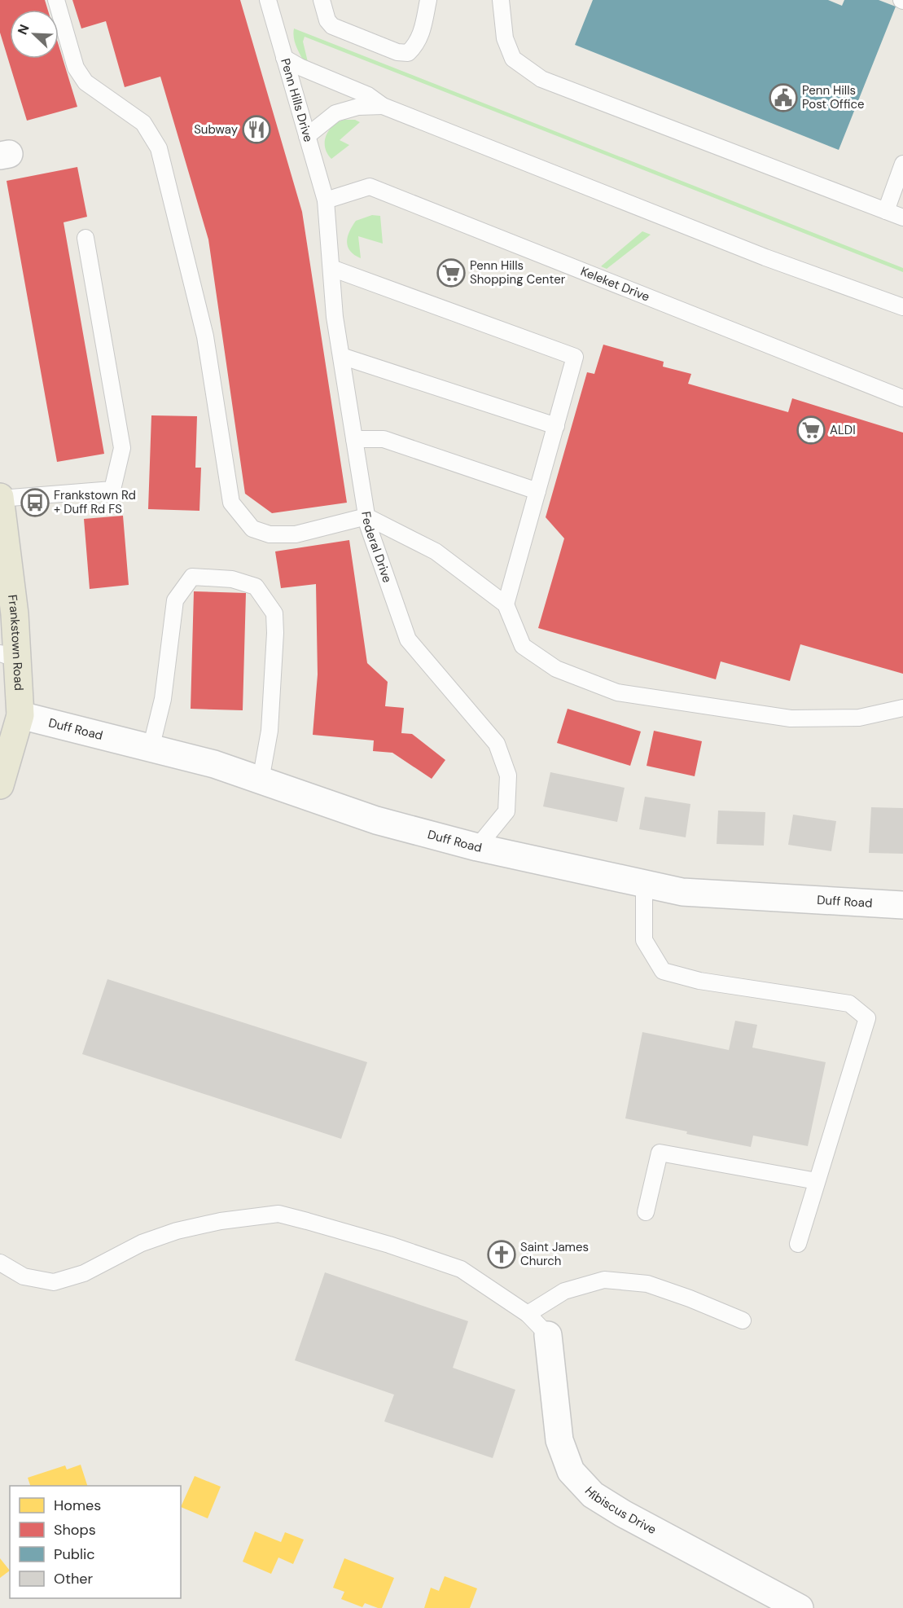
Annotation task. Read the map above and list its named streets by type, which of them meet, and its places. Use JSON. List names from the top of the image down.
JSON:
{
  "streets": {
    "main road": ["Frankstown Road"],
    "street": ["Duff Road", "Hibiscus Drive"],
    "lane": ["Penn Hills Drive", "Keleket Drive", "Federal Drive"]
  },
  "crossings": [
    ["Penn Hills Drive", "Keleket Drive"],
    ["Penn Hills Drive", "Federal Drive"],
    ["Keleket Drive", "Federal Drive"],
    ["Federal Drive", "Duff Road"],
    ["Frankstown Road", "Duff Road"]
  ],
  "places": {
    "public building": ["Penn Hills Post Office"],
    "restaurant": ["Subway"],
    "supermarket": ["Penn Hills Shopping Center", "ALDI"],
    "bus stop": ["Frankstown Rd + Duff Rd FS"],
    "church": ["Saint James Church"]
  },
  "legend": [
    "Homes",
    "Shops",
    "Public",
    "Other"
  ],
  "north": "top left"
}
